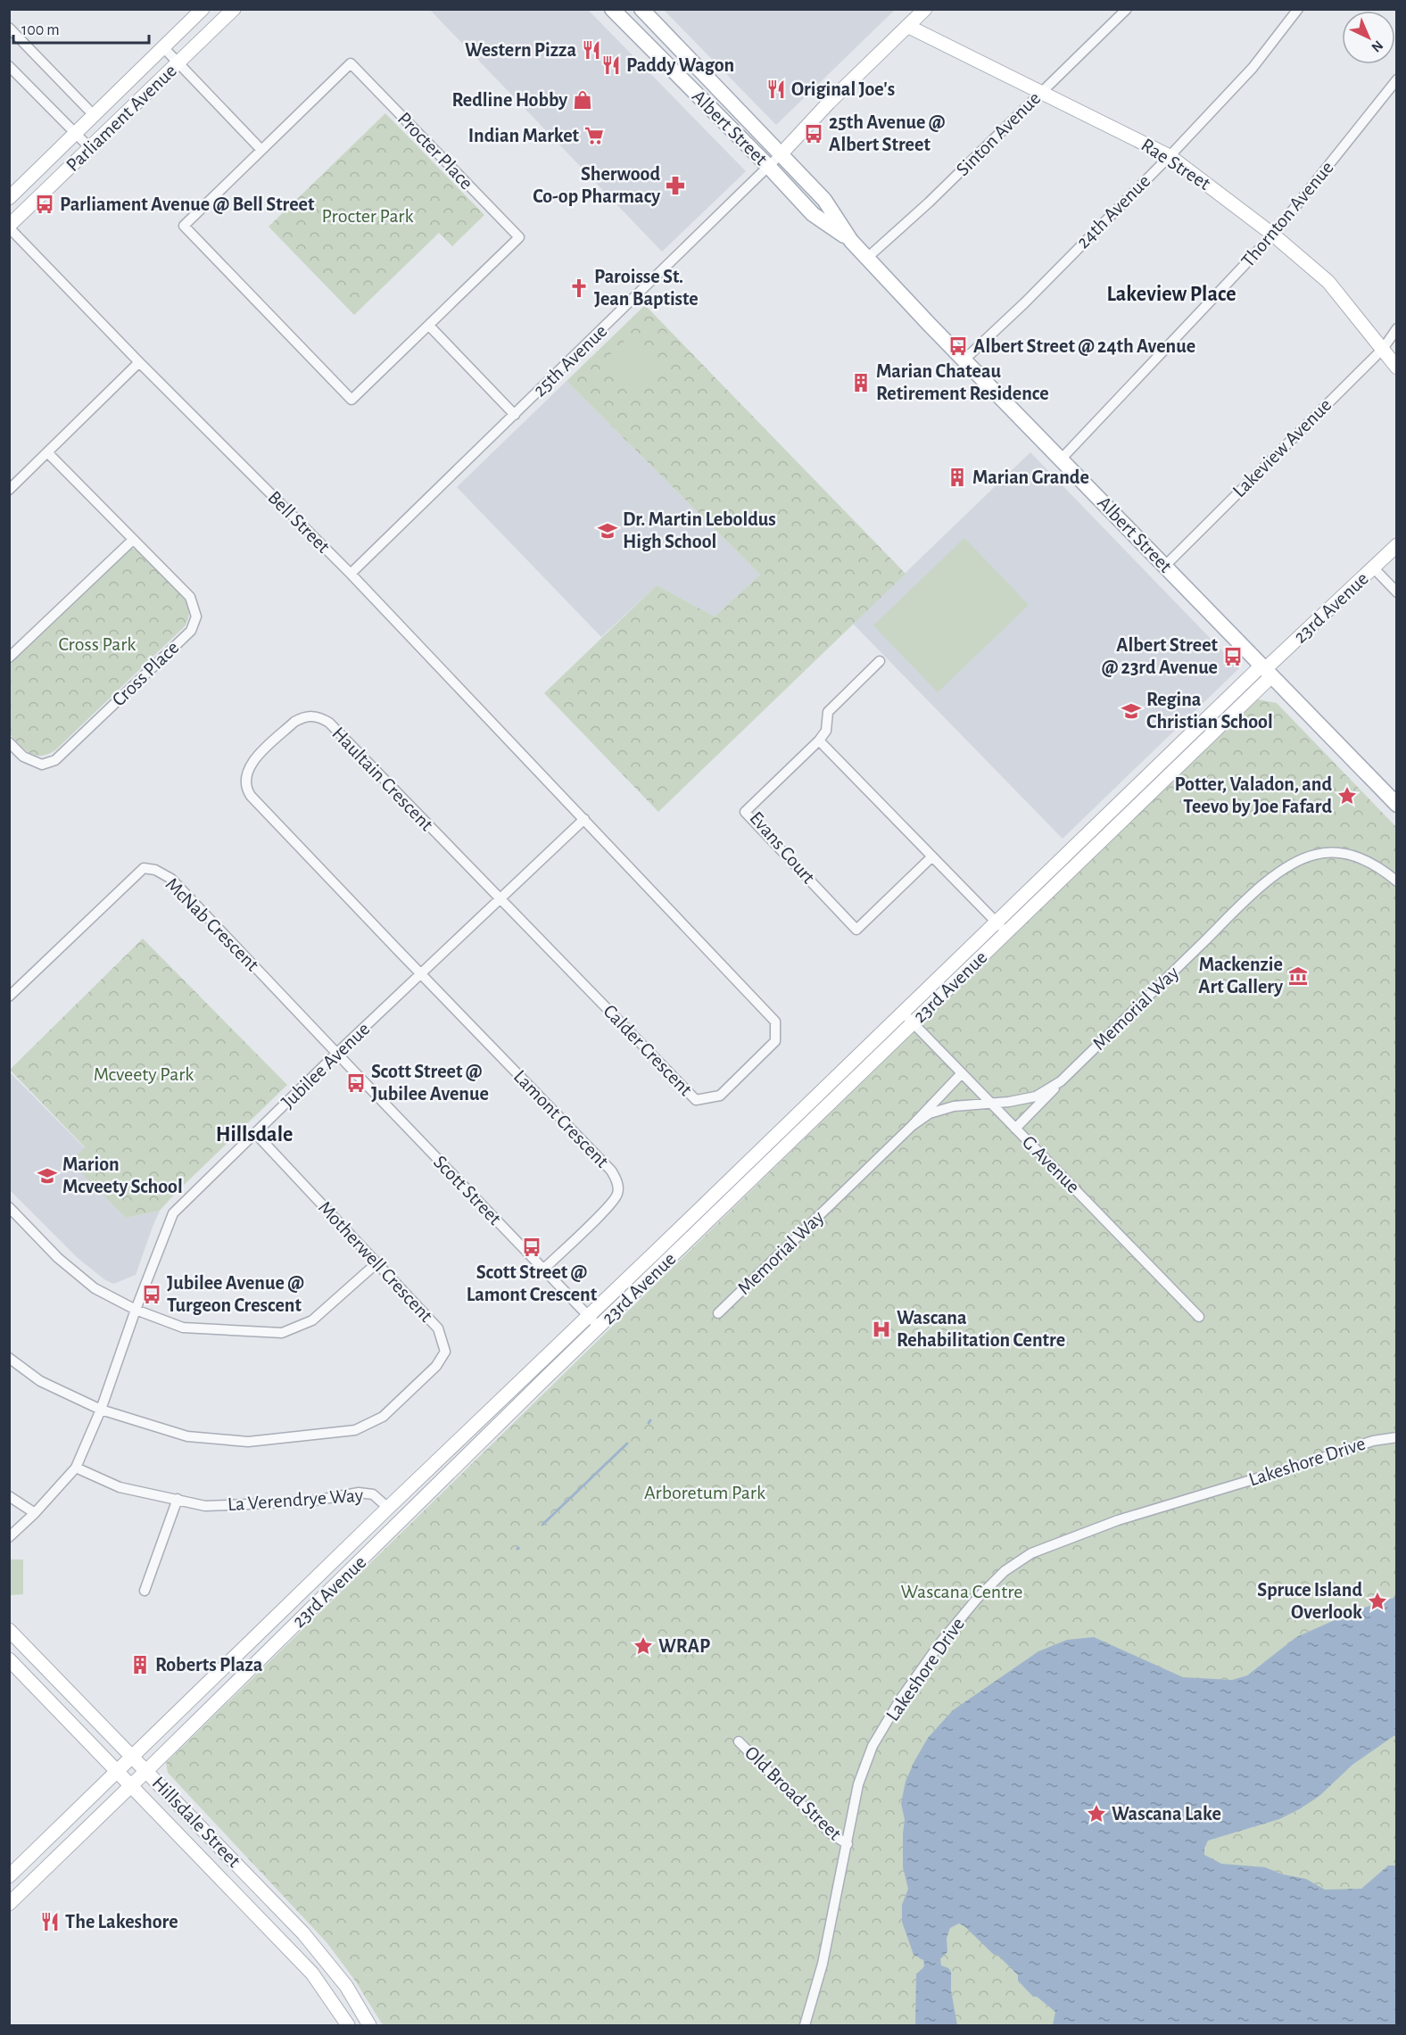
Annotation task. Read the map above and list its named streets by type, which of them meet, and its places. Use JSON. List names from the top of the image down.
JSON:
{
  "streets": {
    "main road": [
      "Parliament Avenue",
      "Albert Street",
      "Rae Street",
      "25th Avenue",
      "23rd Avenue",
      "Hillsdale Street"
    ],
    "street": [
      "Sinton Avenue",
      "Procter Place",
      "24th Avenue",
      "Thornton Avenue",
      "Lakeview Avenue",
      "Bell Street",
      "Cross Place",
      "Haultain Crescent",
      "Evans Court",
      "McNab Crescent",
      "Memorial Way",
      "Calder Crescent",
      "Jubilee Avenue",
      "Lamont Crescent",
      "G Avenue",
      "Scott Street",
      "Motherwell Crescent",
      "Lakeshore Drive",
      "La Verendrye Way",
      "Old Broad Street"
    ]
  },
  "crossings": [
    ["Parliament Avenue", "Bell Street"],
    ["Albert Street", "Sinton Avenue"],
    ["Albert Street", "24th Avenue"],
    ["Albert Street", "Thornton Avenue"],
    ["Albert Street", "25th Avenue"],
    ["Albert Street", "Lakeview Avenue"],
    ["Albert Street", "23rd Avenue"],
    ["Sinton Avenue", "Rae Street"],
    ["Rae Street", "24th Avenue"],
    ["Rae Street", "Thornton Avenue"],
    ["Rae Street", "25th Avenue"],
    ["Rae Street", "Lakeview Avenue"],
    ["25th Avenue", "Bell Street"],
    ["Bell Street", "Calder Crescent"],
    ["Bell Street", "Jubilee Avenue"],
    ["23rd Avenue", "G Avenue"],
    ["23rd Avenue", "Scott Street"],
    ["23rd Avenue", "La Verendrye Way"],
    ["23rd Avenue", "Hillsdale Street"],
    ["Haultain Crescent", "Calder Crescent"],
    ["Haultain Crescent", "Jubilee Avenue"],
    ["Haultain Crescent", "Lamont Crescent"],
    ["McNab Crescent", "Jubilee Avenue"],
    ["McNab Crescent", "Scott Street"],
    ["Memorial Way", "G Avenue"],
    ["Calder Crescent", "Jubilee Avenue"],
    ["Jubilee Avenue", "Lamont Crescent"],
    ["Jubilee Avenue", "Scott Street"],
    ["Jubilee Avenue", "Motherwell Crescent"],
    ["Jubilee Avenue", "La Verendrye Way"],
    ["Lamont Crescent", "Scott Street"],
    ["Lakeshore Drive", "Old Broad Street"]
  ],
  "districts": ["Lakeview Place", "Hillsdale"],
  "parks": [
    "Procter Park",
    "Cross Park",
    "Mcveety Park",
    "Arboretum Park",
    "Wascana Centre"
  ],
  "places": {
    "restaurant": [
      "Western Pizza",
      "Paddy Wagon",
      "Original Joe's",
      "The Lakeshore"
    ],
    "shop": ["Redline Hobby"],
    "bus stop": [
      "25th Avenue @ Albert Street",
      "Parliament Avenue @ Bell Street",
      "Albert Street @ 24th Avenue",
      "Albert Street @ 23rd Avenue",
      "Scott Street @ Jubilee Avenue",
      "Scott Street @ Lamont Crescent",
      "Jubilee Avenue @ Turgeon Crescent"
    ],
    "supermarket": ["Indian Market"],
    "pharmacy": ["Sherwood Co-op Pharmacy"],
    "church": ["Paroisse St. Jean Baptiste"],
    "building": ["Marian Chateau Retirement Residence", "Marian Grande", "Roberts Plaza"],
    "school or university": ["Dr. Martin Leboldus High School", "Regina Christian School", "Marion Mcveety School"],
    "place": [
      "Potter, Valadon, and Teevo by Joe Fafard",
      "Spruce Island Overlook",
      "WRAP",
      "Wascana Lake"
    ],
    "museum": ["Mackenzie Art Gallery"],
    "hospital": ["Wascana Rehabilitation Centre"]
  },
  "scale_bar": "100 m",
  "north": "bottom right"
}
